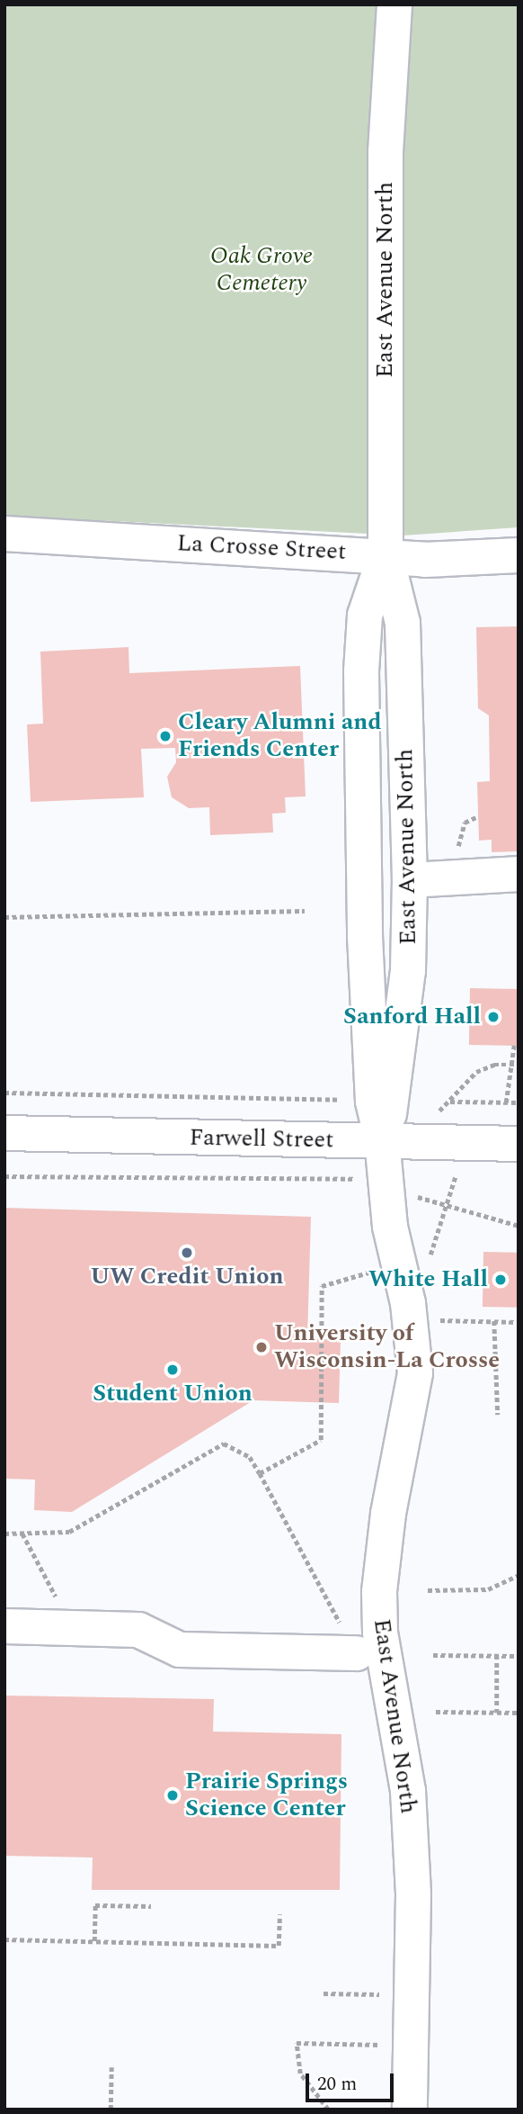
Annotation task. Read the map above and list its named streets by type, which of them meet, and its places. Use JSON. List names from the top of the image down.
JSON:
{
  "streets": {
    "street": ["East Avenue North", "La Crosse Street", "Farwell Street"]
  },
  "crossings": [
    ["East Avenue North", "La Crosse Street"],
    ["East Avenue North", "Farwell Street"]
  ],
  "parks": ["Oak Grove Cemetery"],
  "places": [
    "Cleary Alumni and Friends Center",
    "Sanford Hall",
    "UW Credit Union",
    "White Hall",
    "University of Wisconsin-La Crosse",
    "Student Union",
    "Prairie Springs Science Center"
  ],
  "scale_bar": "20 m"
}
